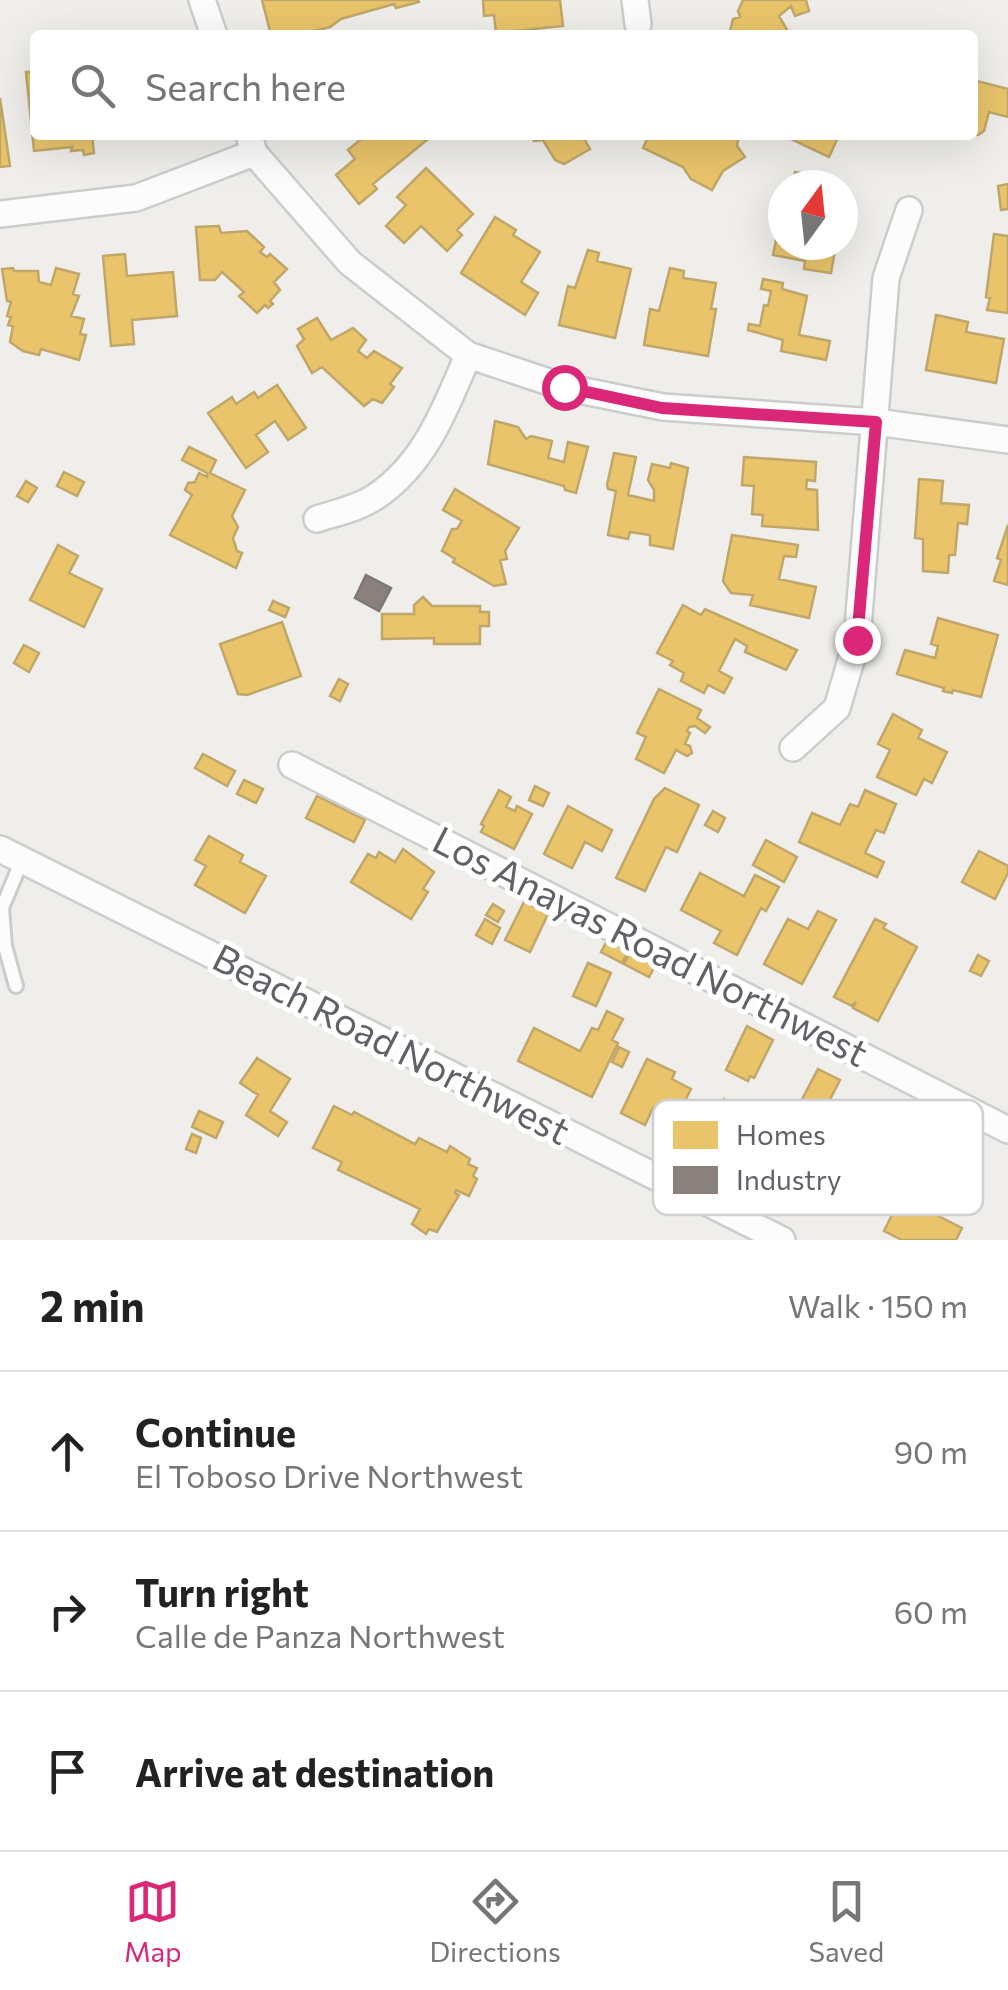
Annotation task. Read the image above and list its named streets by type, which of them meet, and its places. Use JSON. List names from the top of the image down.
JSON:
{
  "streets": {
    "street": ["Los Anayas Road Northwest", "Beach Road Northwest"]
  },
  "legend": ["Homes", "Industry"],
  "north": "top",
  "page": {
    "search": "Search here",
    "heading": ["2 min", "Walk · 150 m"],
    "list": [
      ["Continue", "El Toboso Drive Northwest", "90 m"],
      ["Turn right", "Calle de Panza Northwest", "60 m"],
      "Arrive at destination"
    ],
    "nav": ["Map", "Directions", "Saved"]
  }
}
